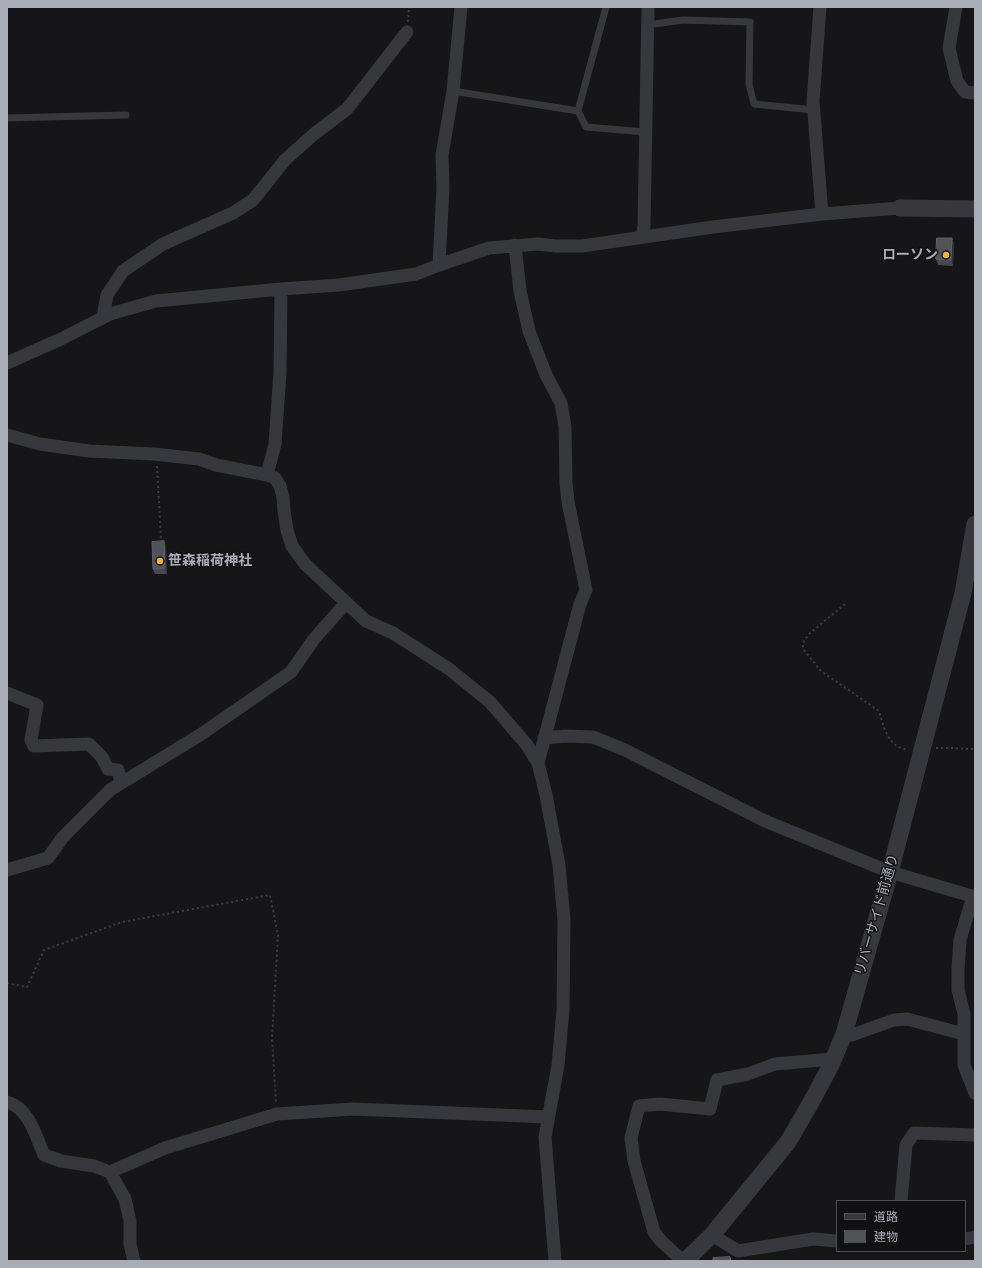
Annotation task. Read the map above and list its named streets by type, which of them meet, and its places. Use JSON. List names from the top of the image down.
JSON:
{
  "streets": {
    "street": ["リバーサイド前通り"]
  },
  "places": ["ローソン", "笹森稲荷神社"],
  "legend": ["道路", "建物"]
}
